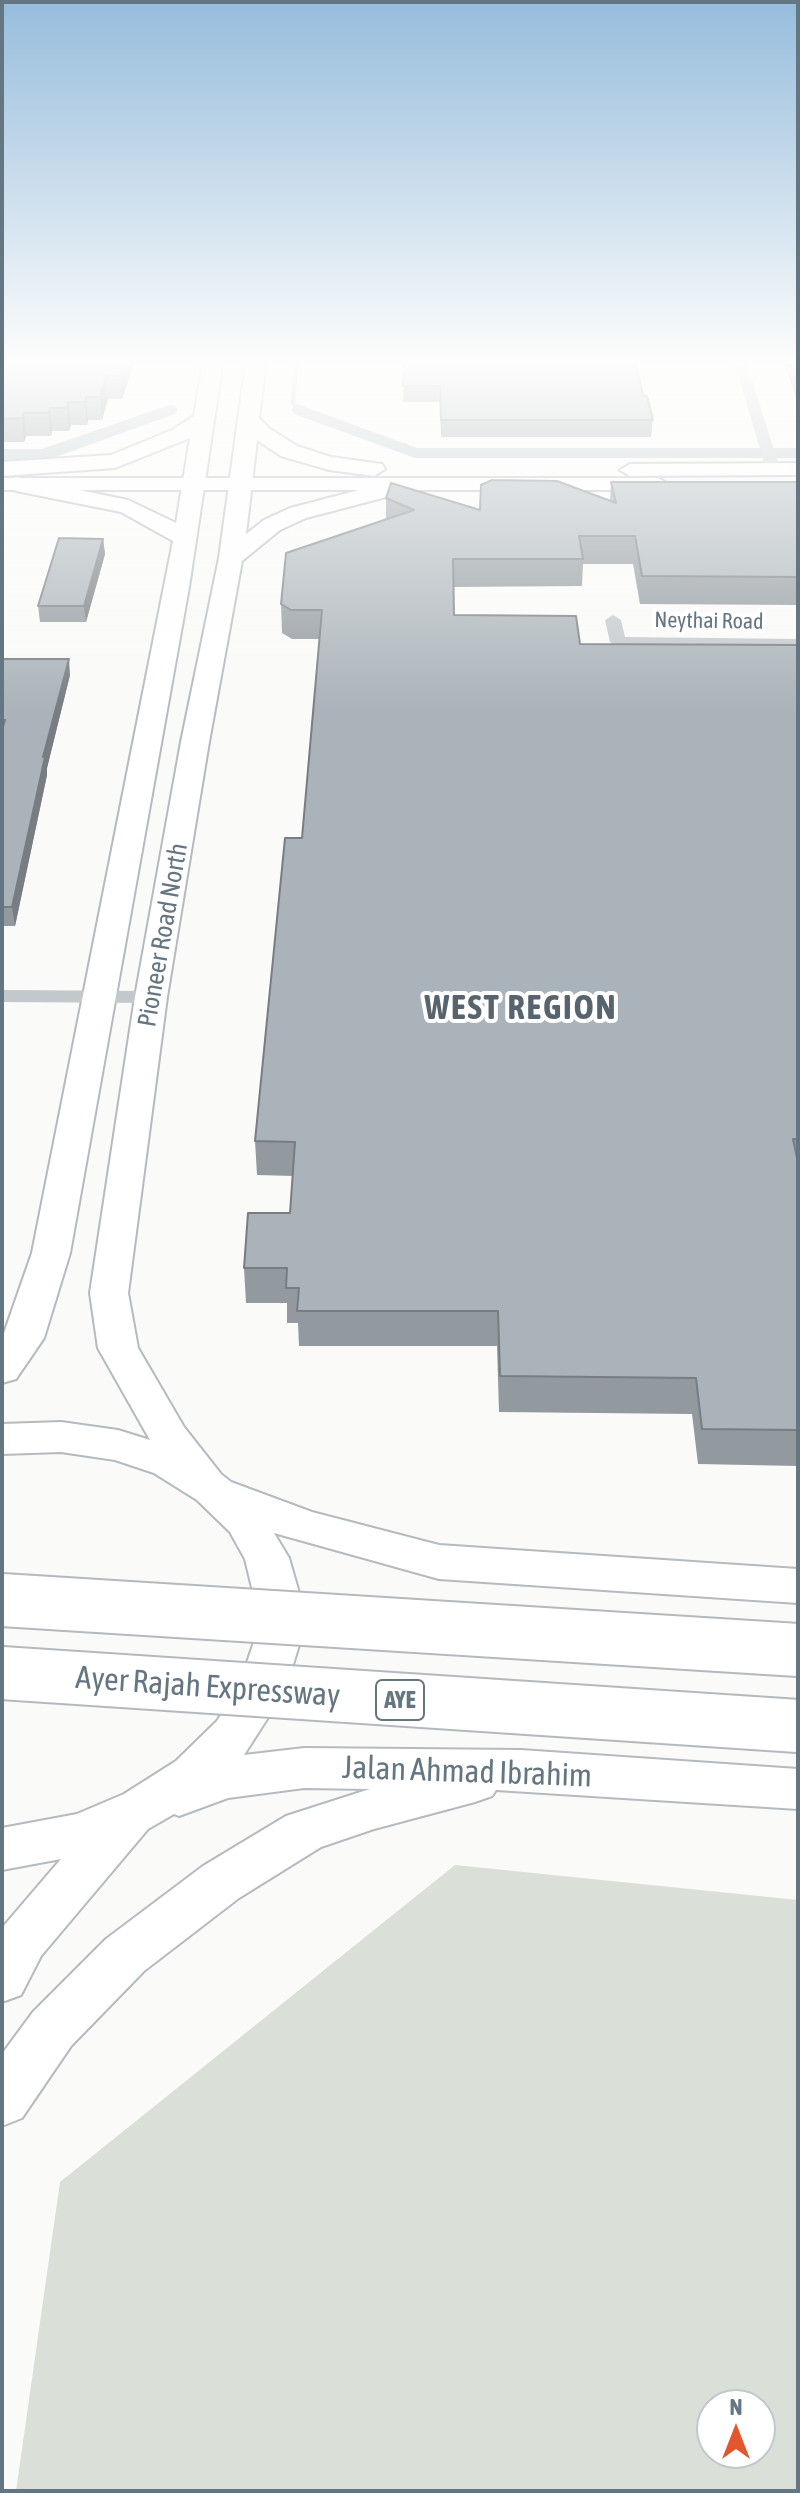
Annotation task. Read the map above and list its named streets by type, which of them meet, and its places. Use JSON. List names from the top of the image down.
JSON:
{
  "streets": {
    "highway": ["Ayer Rajah Expressway", "AYE"],
    "main road": ["Pioneer Road North", "Jalan Ahmad Ibrahim"],
    "street": ["Neythai Road"]
  },
  "districts": ["WEST REGION"],
  "north": "top"
}
